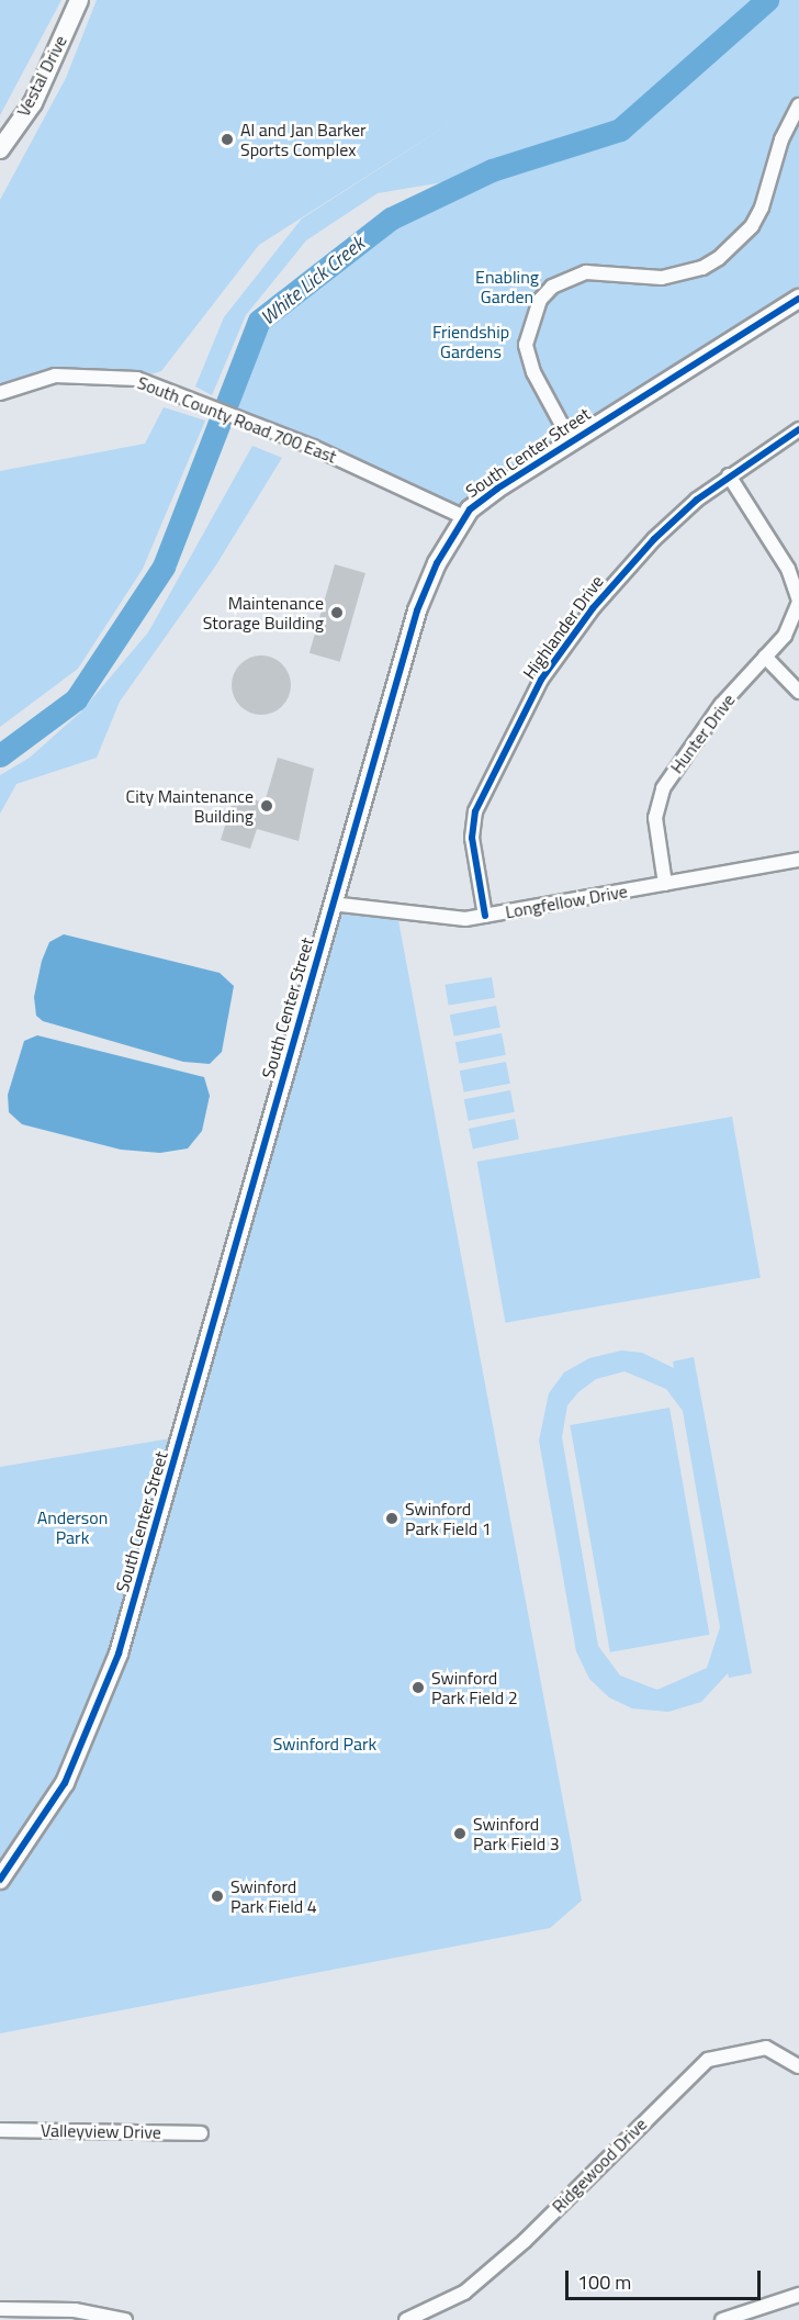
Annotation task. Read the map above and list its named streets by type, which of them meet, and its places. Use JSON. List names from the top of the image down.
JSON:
{
  "streets": {
    "main road": ["Vestal Drive", "South Center Street"],
    "street": [
      "South County Road 700 East",
      "Highlander Drive",
      "Hunter Drive",
      "Longfellow Drive",
      "Valleyview Drive",
      "Ridgewood Drive"
    ]
  },
  "crossings": [
    ["South County Road 700 East", "South Center Street"],
    ["South Center Street", "Longfellow Drive"],
    ["Highlander Drive", "Hunter Drive"],
    ["Highlander Drive", "Longfellow Drive"],
    ["Hunter Drive", "Longfellow Drive"]
  ],
  "water": ["White Lick Creek"],
  "parks": [
    "Enabling Garden",
    "Friendship Gardens",
    "Anderson Park",
    "Swinford Park"
  ],
  "places": [
    "Al and Jan Barker Sports Complex",
    "Maintenance Storage Building",
    "City Maintenance Building",
    "Swinford Park Field 1",
    "Swinford Park Field 2",
    "Swinford Park Field 3",
    "Swinford Park Field 4"
  ],
  "scale_bar": "100 m"
}
